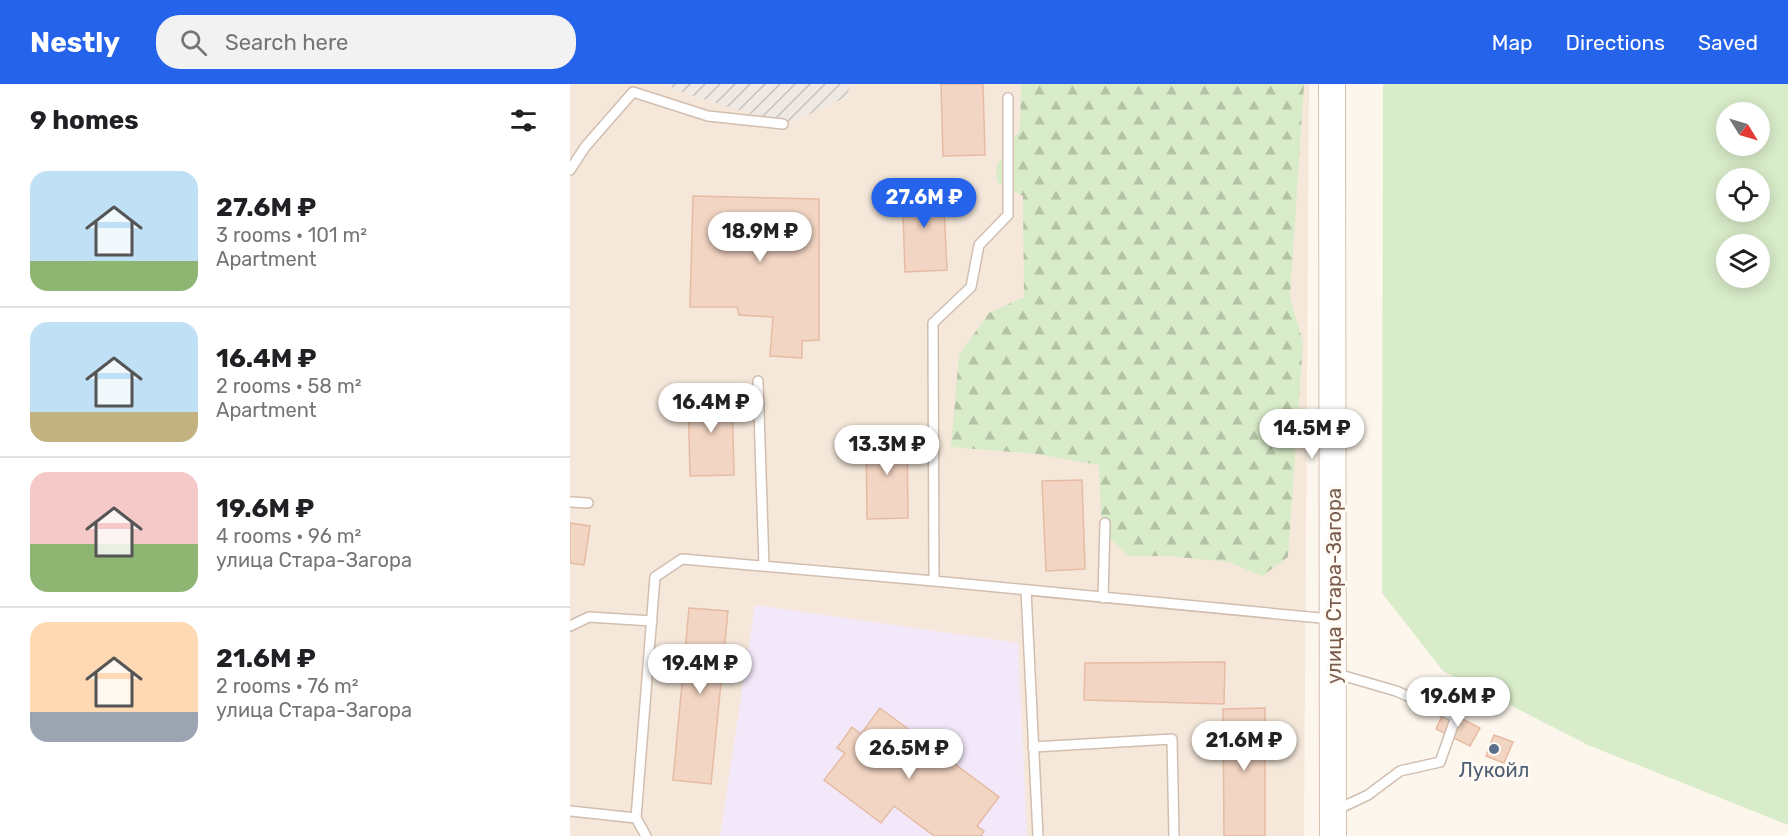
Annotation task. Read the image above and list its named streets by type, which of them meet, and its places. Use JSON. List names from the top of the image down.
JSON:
{
  "streets": {
    "main road": ["улица Стара-Загора"]
  },
  "places": ["Лукойл"],
  "north": "bottom right",
  "page": {
    "header": "Nestly",
    "search": "Search here",
    "nav": ["Map", "Directions", "Saved"],
    "heading": "9 homes",
    "list": [
      {
        "name": "27.6M ₽",
        "note": "3 rooms · 101 m² · Apartment"
      },
      {
        "name": "16.4M ₽",
        "note": "2 rooms · 58 m² · Apartment"
      },
      {
        "name": "19.6M ₽",
        "note": "4 rooms · 96 m² · улица Стара-Загора"
      },
      {
        "name": "21.6M ₽",
        "note": "2 rooms · 76 m² · улица Стара-Загора"
      }
    ],
    "price": [
      "27.6M ₽",
      "18.9M ₽",
      "16.4M ₽",
      "14.5M ₽",
      "13.3M ₽",
      "19.4M ₽",
      "19.6M ₽",
      "21.6M ₽",
      "26.5M ₽"
    ]
  }
}
